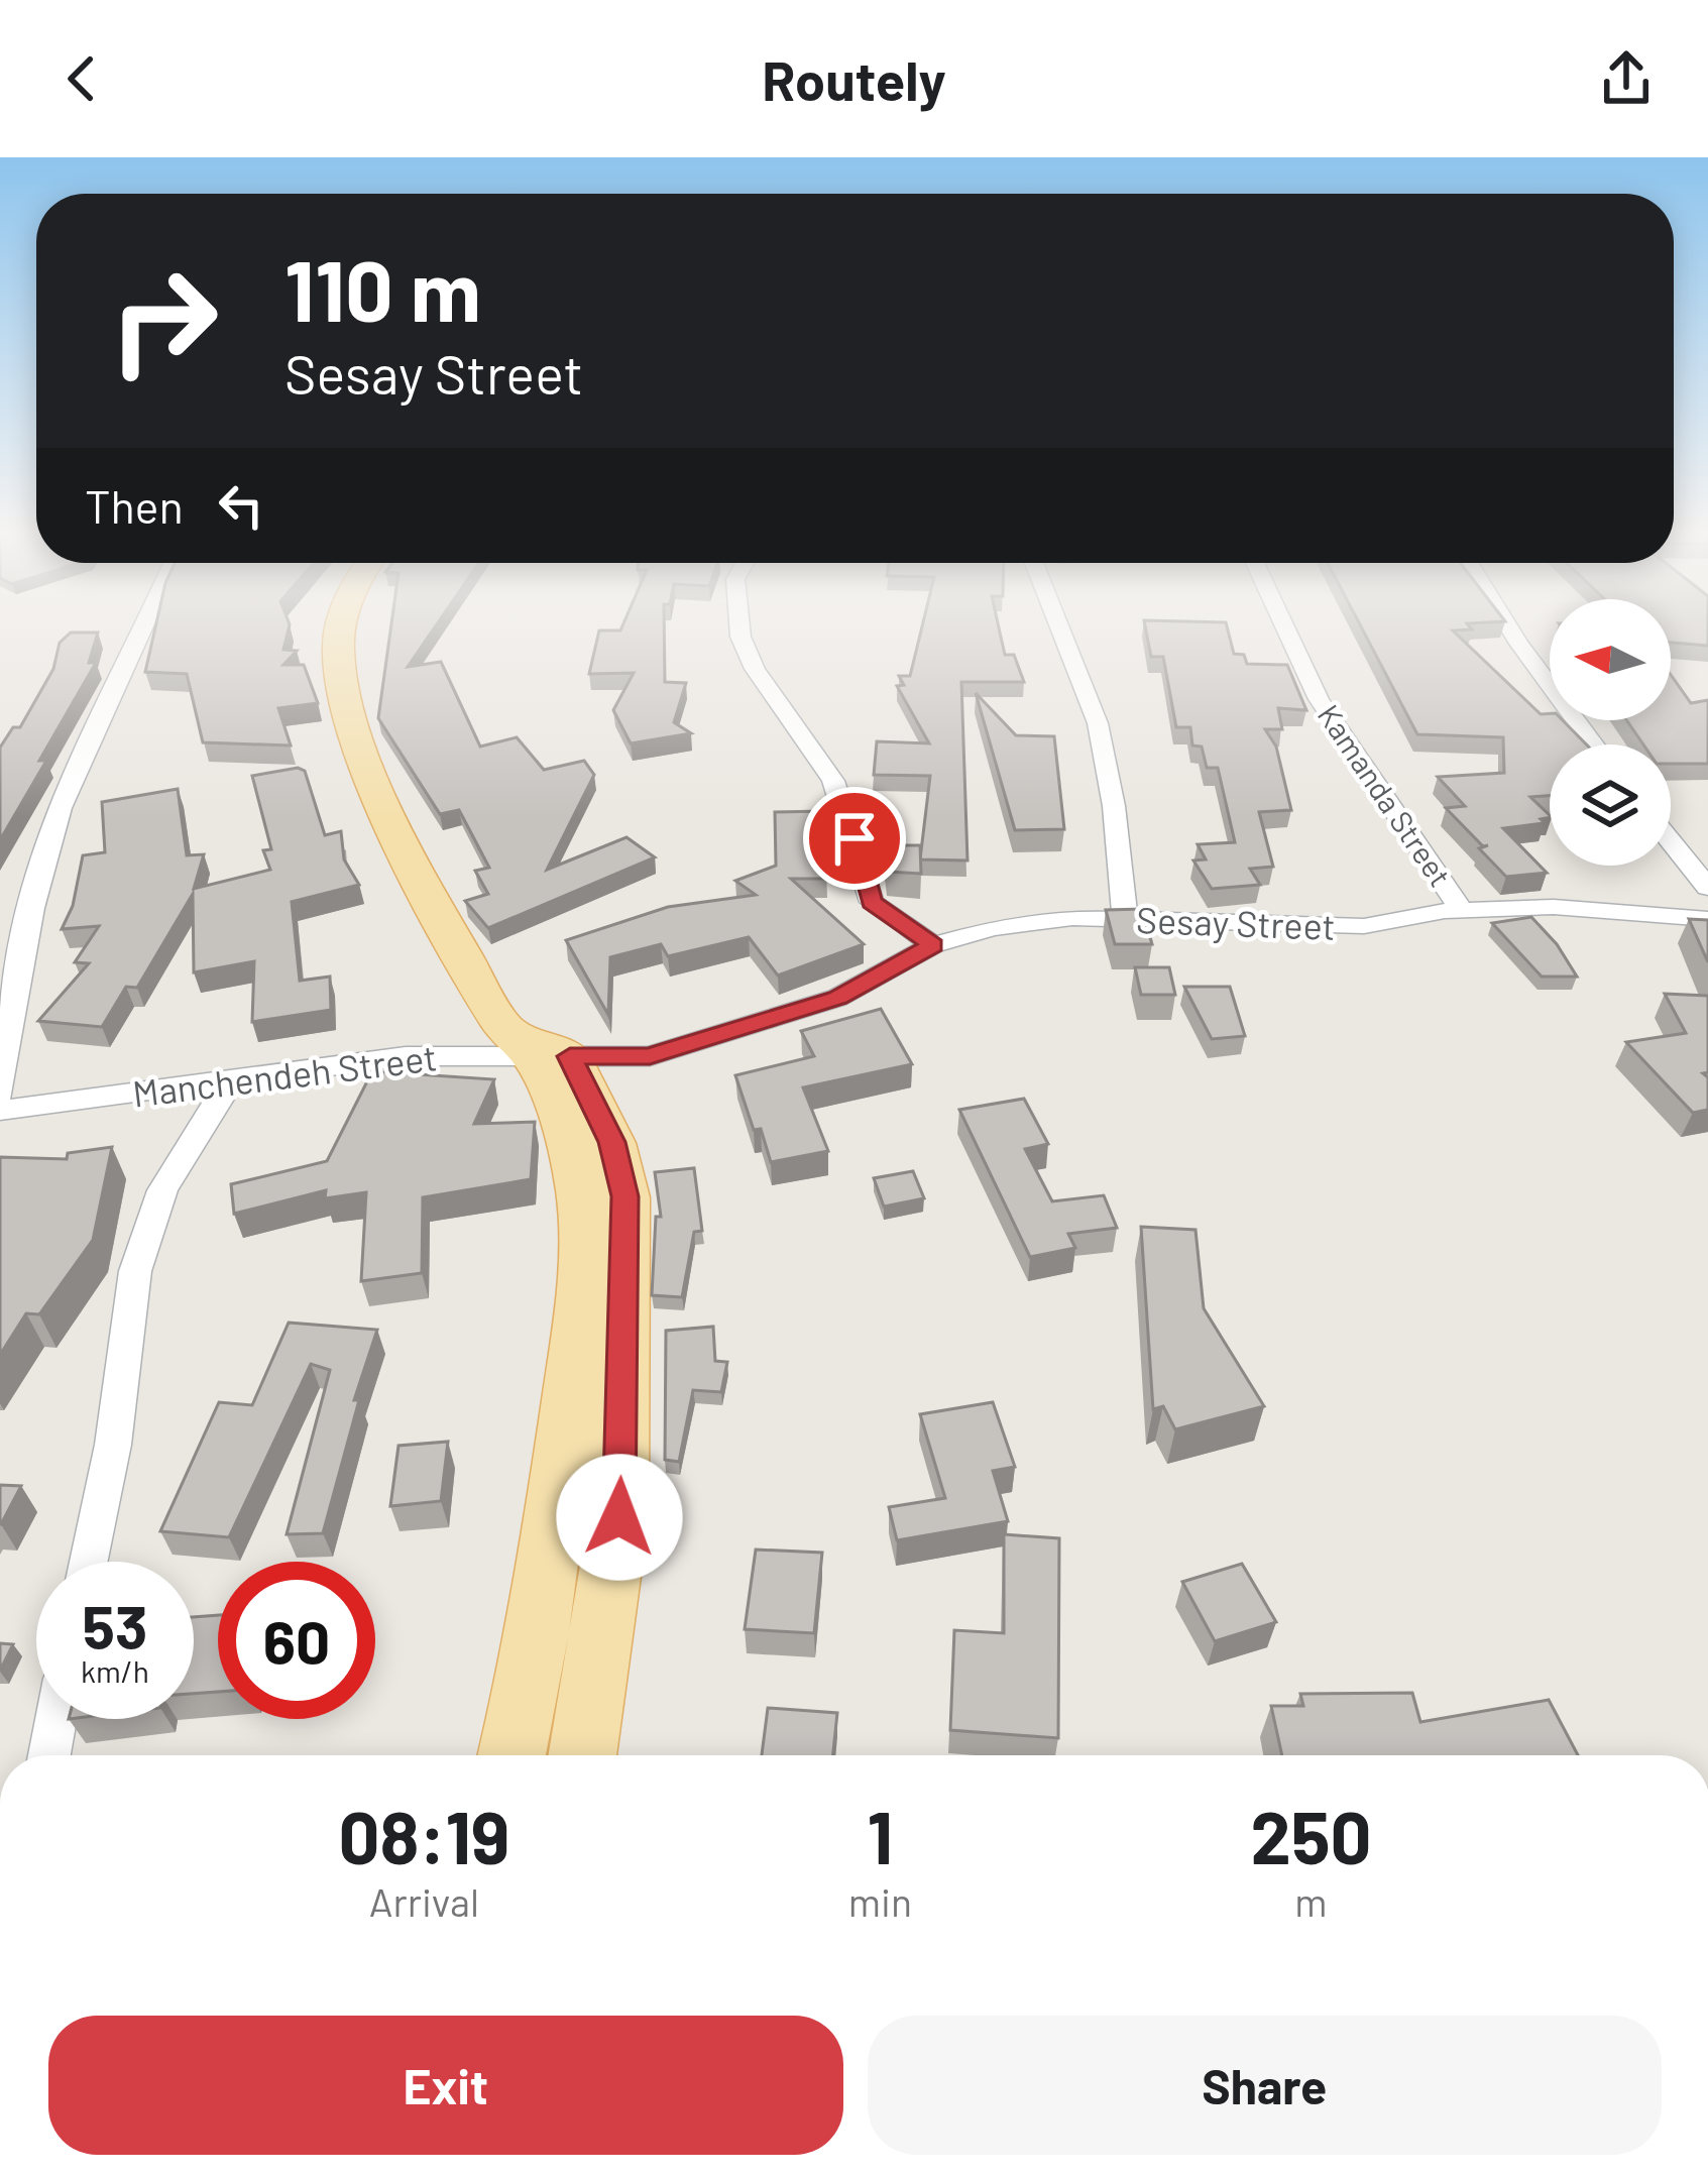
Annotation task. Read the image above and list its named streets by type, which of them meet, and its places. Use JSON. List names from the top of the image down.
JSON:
{
  "streets": {
    "street": ["Kamanda Street", "Sesay Street", "Manchendeh Street"]
  },
  "crossings": [
    ["Kamanda Street", "Sesay Street"],
    ["Sesay Street", "Manchendeh Street"]
  ],
  "north": "left",
  "page": {
    "header": "Routely",
    "turn": ["110 m", "Sesay Street"],
    "then": "Then",
    "speed": "53 km/h",
    "limit": "60",
    "eta": [
      "08:19",
      "Arrival",
      "1",
      "min",
      "250",
      "m"
    ],
    "buttons": ["Exit", "Share"]
  }
}
